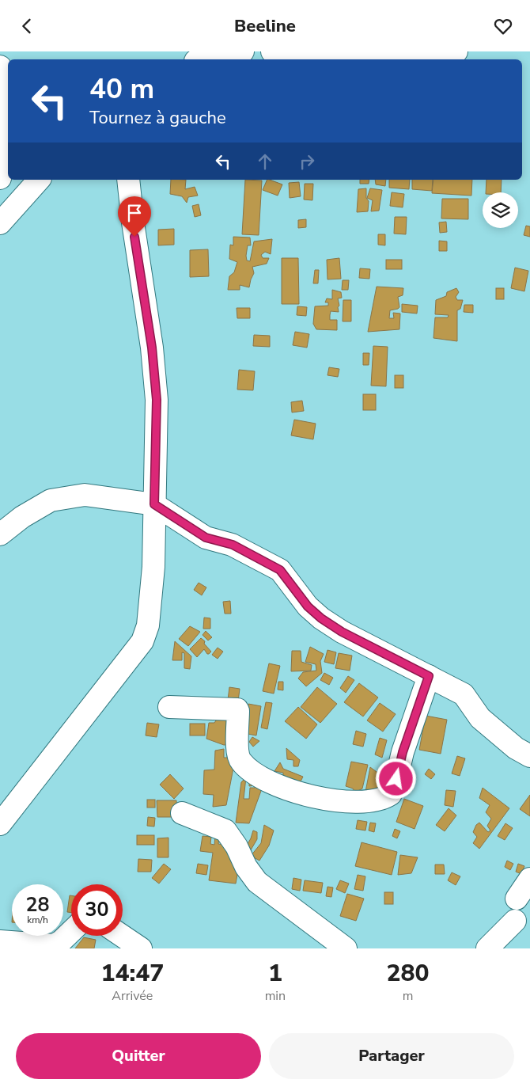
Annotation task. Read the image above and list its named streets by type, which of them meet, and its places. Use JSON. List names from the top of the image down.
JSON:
{
  "page": {
    "header": "Beeline",
    "turn": ["40 m", "Tournez à gauche"],
    "speed": "28 km/h",
    "limit": "30",
    "eta": [
      "14:47",
      "Arrivée",
      "1",
      "min",
      "280",
      "m"
    ],
    "buttons": ["Quitter", "Partager"]
  }
}
